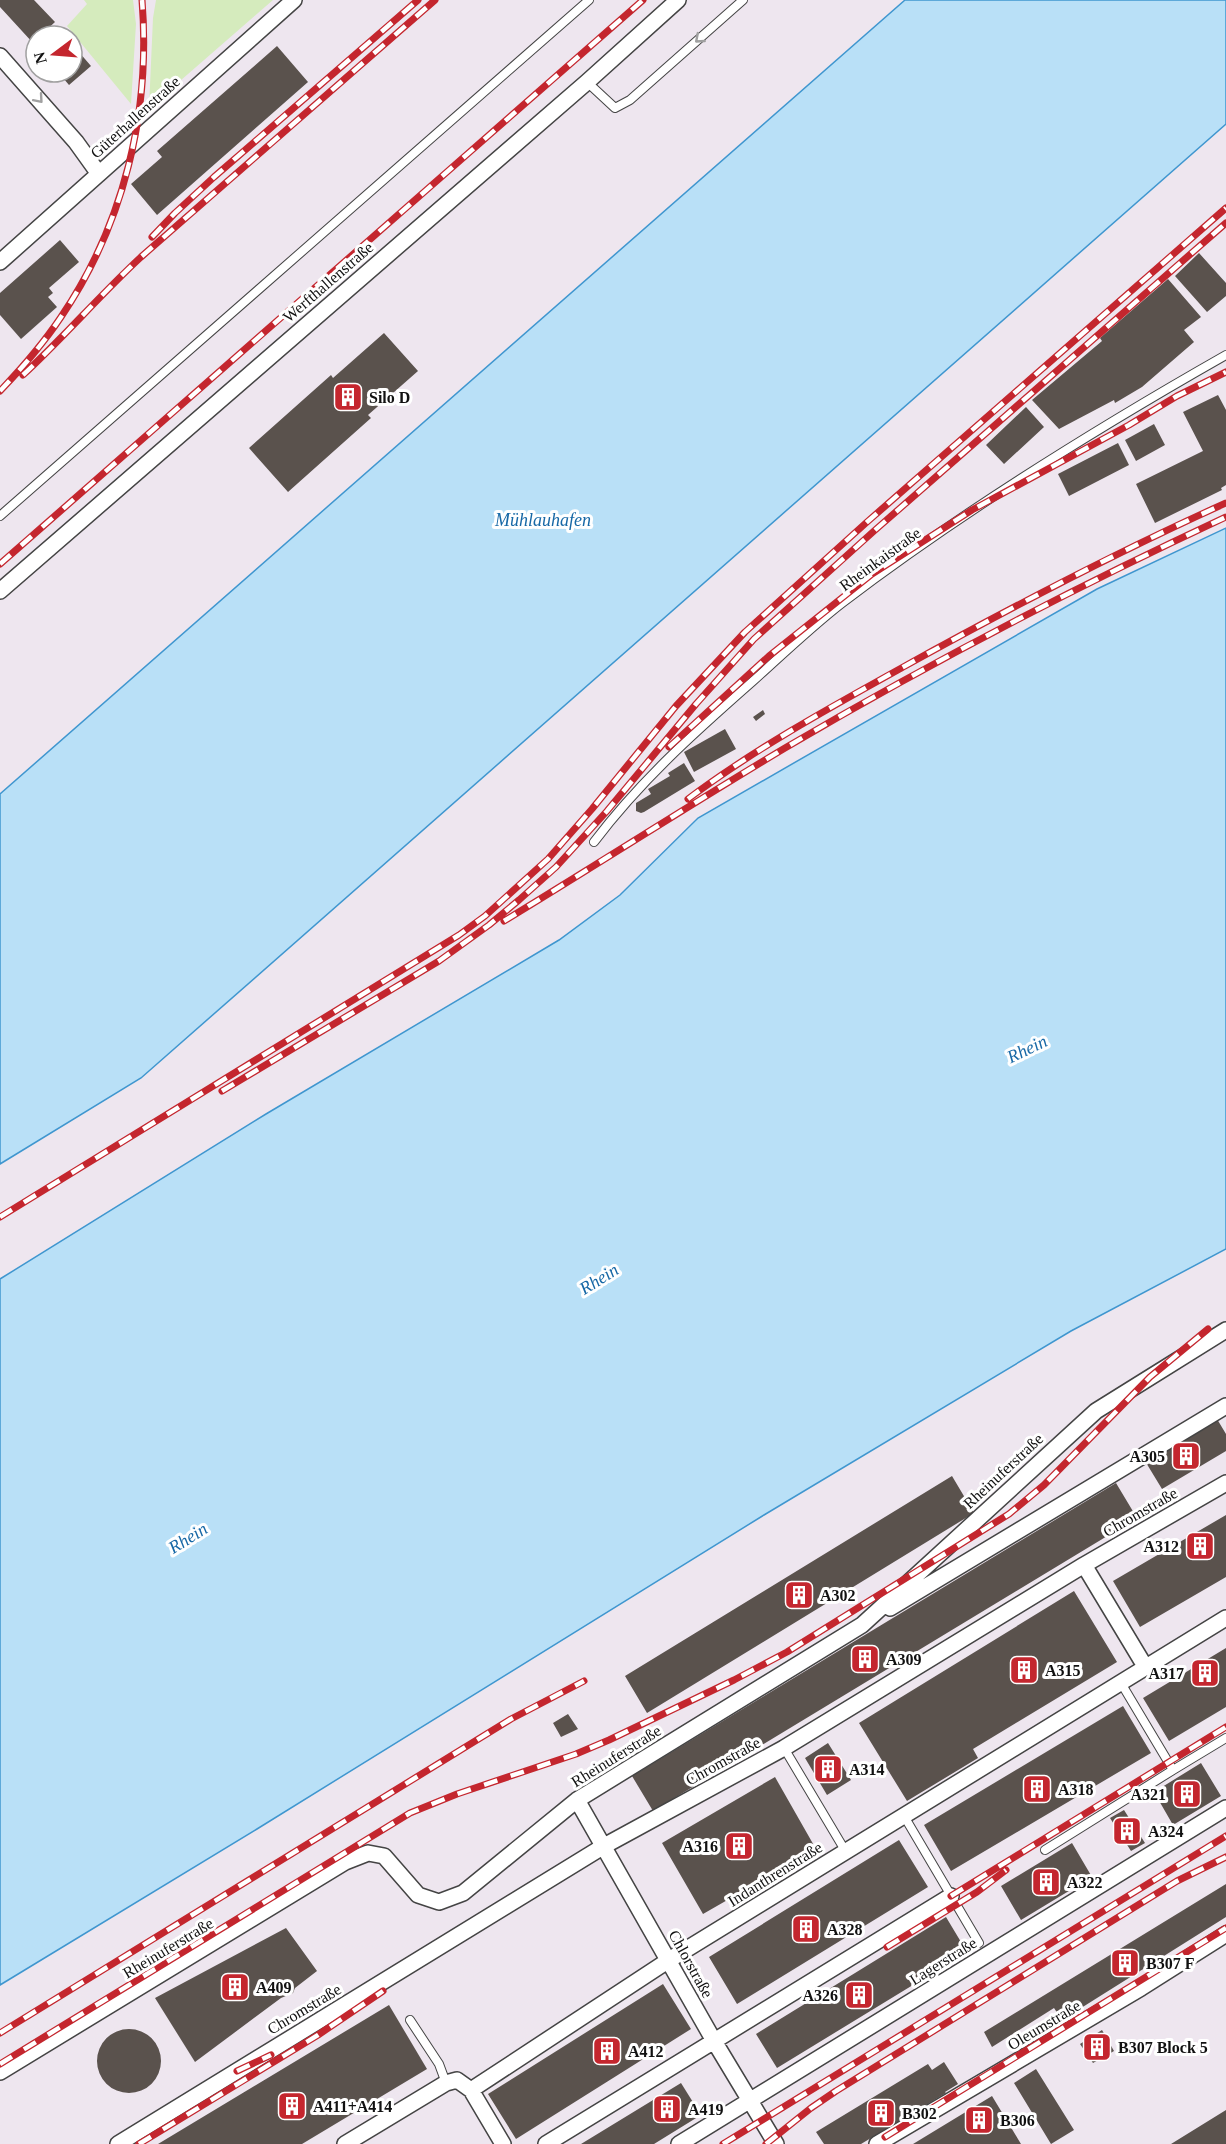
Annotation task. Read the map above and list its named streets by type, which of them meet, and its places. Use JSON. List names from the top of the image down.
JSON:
{
  "streets": {
    "street": [
      "Güterhallenstraße",
      "Werfthallenstraße",
      "Rheinuferstraße",
      "Chromstraße",
      "Indanthrenstraße",
      "Lagerstraße",
      "Chlorstraße",
      "Oleumstraße"
    ],
    "lane": ["Rheinkaistraße"]
  },
  "crossings": [
    ["Rheinuferstraße", "Chlorstraße"],
    ["Chromstraße", "Chlorstraße"],
    ["Indanthrenstraße", "Chlorstraße"],
    ["Lagerstraße", "Chlorstraße"]
  ],
  "water": ["Mühlauhafen", "Rhein"],
  "places": {
    "building": [
      "Silo D",
      "A305",
      "A312",
      "A302",
      "A309",
      "A315",
      "A317",
      "A314",
      "A318",
      "A321",
      "A324",
      "A316",
      "A322",
      "A328",
      "B307 F",
      "A409",
      "A326",
      "B307 Block 5",
      "A412",
      "A411+A414",
      "A419",
      "B302",
      "B306"
    ]
  },
  "north": "left"
}
